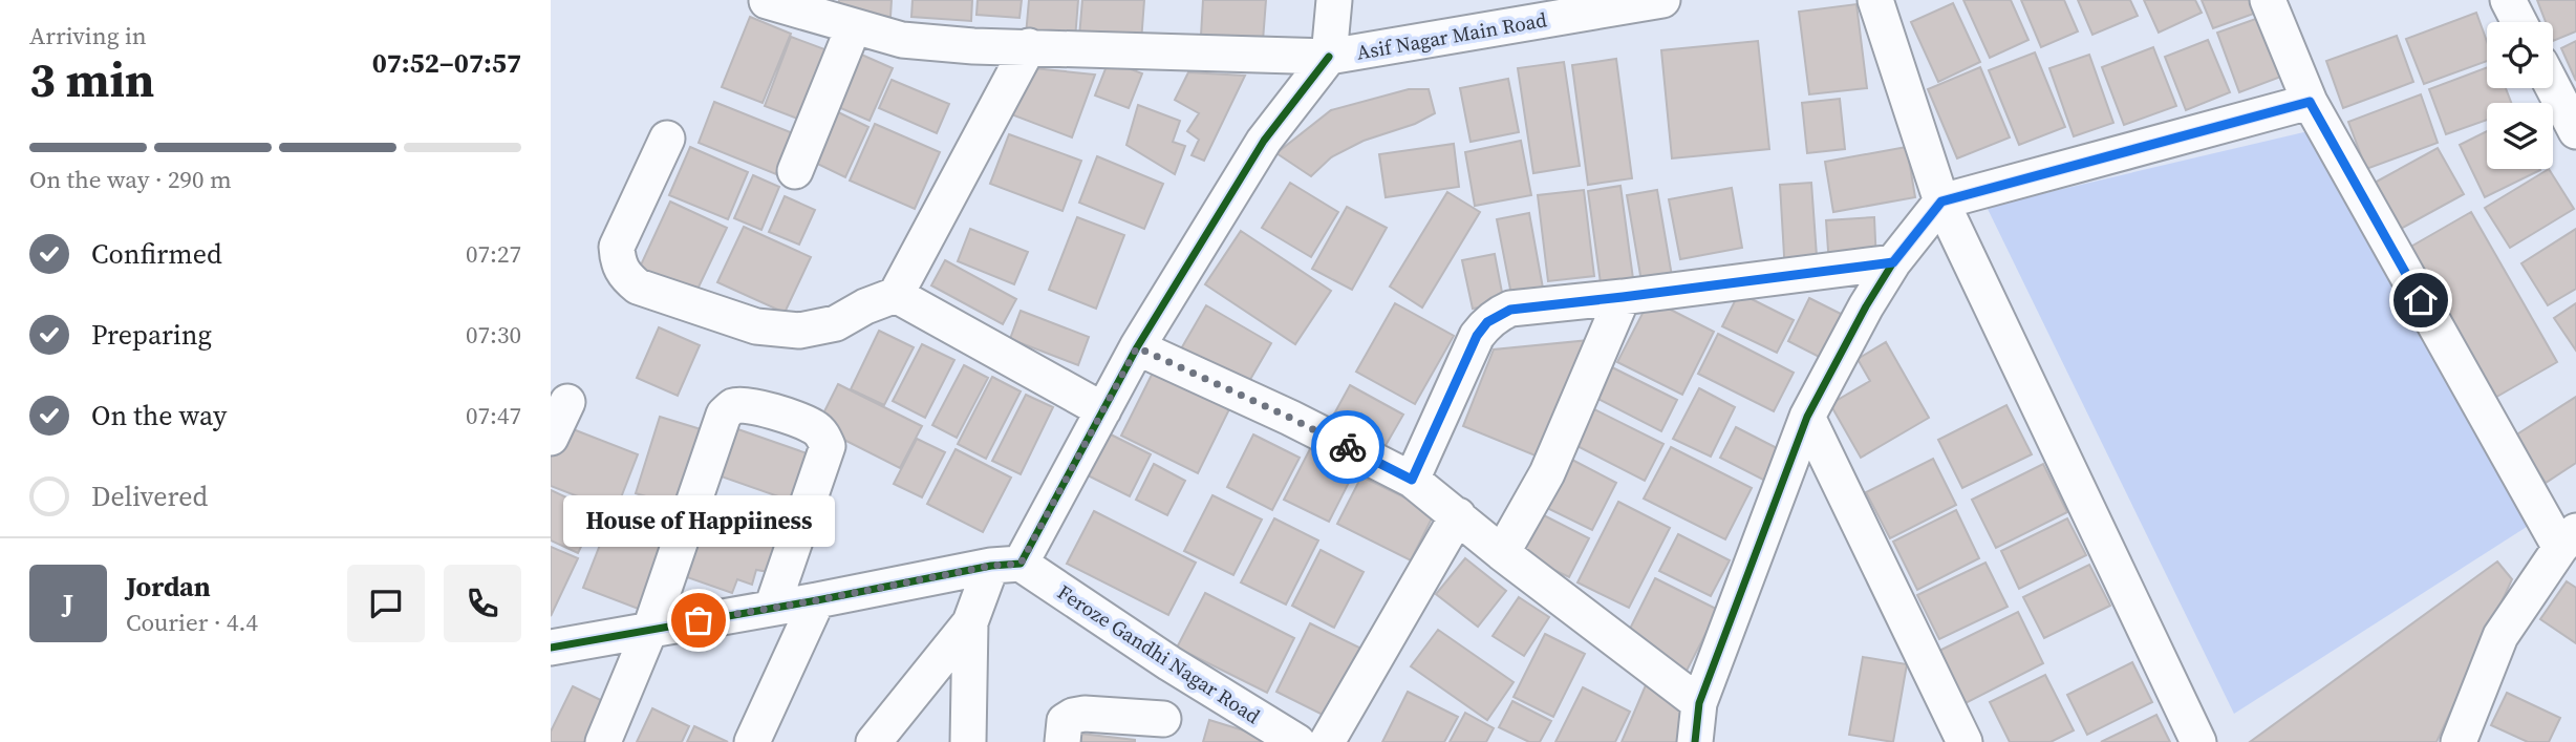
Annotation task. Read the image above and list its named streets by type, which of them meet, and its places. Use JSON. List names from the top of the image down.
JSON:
{
  "streets": {
    "street": ["Asif Nagar Main Road", "Feroze Gandhi Nagar Road"]
  },
  "places": ["House of Happiiness"],
  "page": {
    "heading": ["3 min", "Arriving in", "07:52–07:57"],
    "panel": ["Jordan", "Courier · 4.4"],
    "bar": "On the way · 290 m",
    "list": [
      ["Confirmed", "07:27"],
      ["Preparing", "07:30"],
      ["On the way", "07:47"],
      "Delivered"
    ],
    "bubble": "House of Happiiness",
    "round": "J"
  }
}
